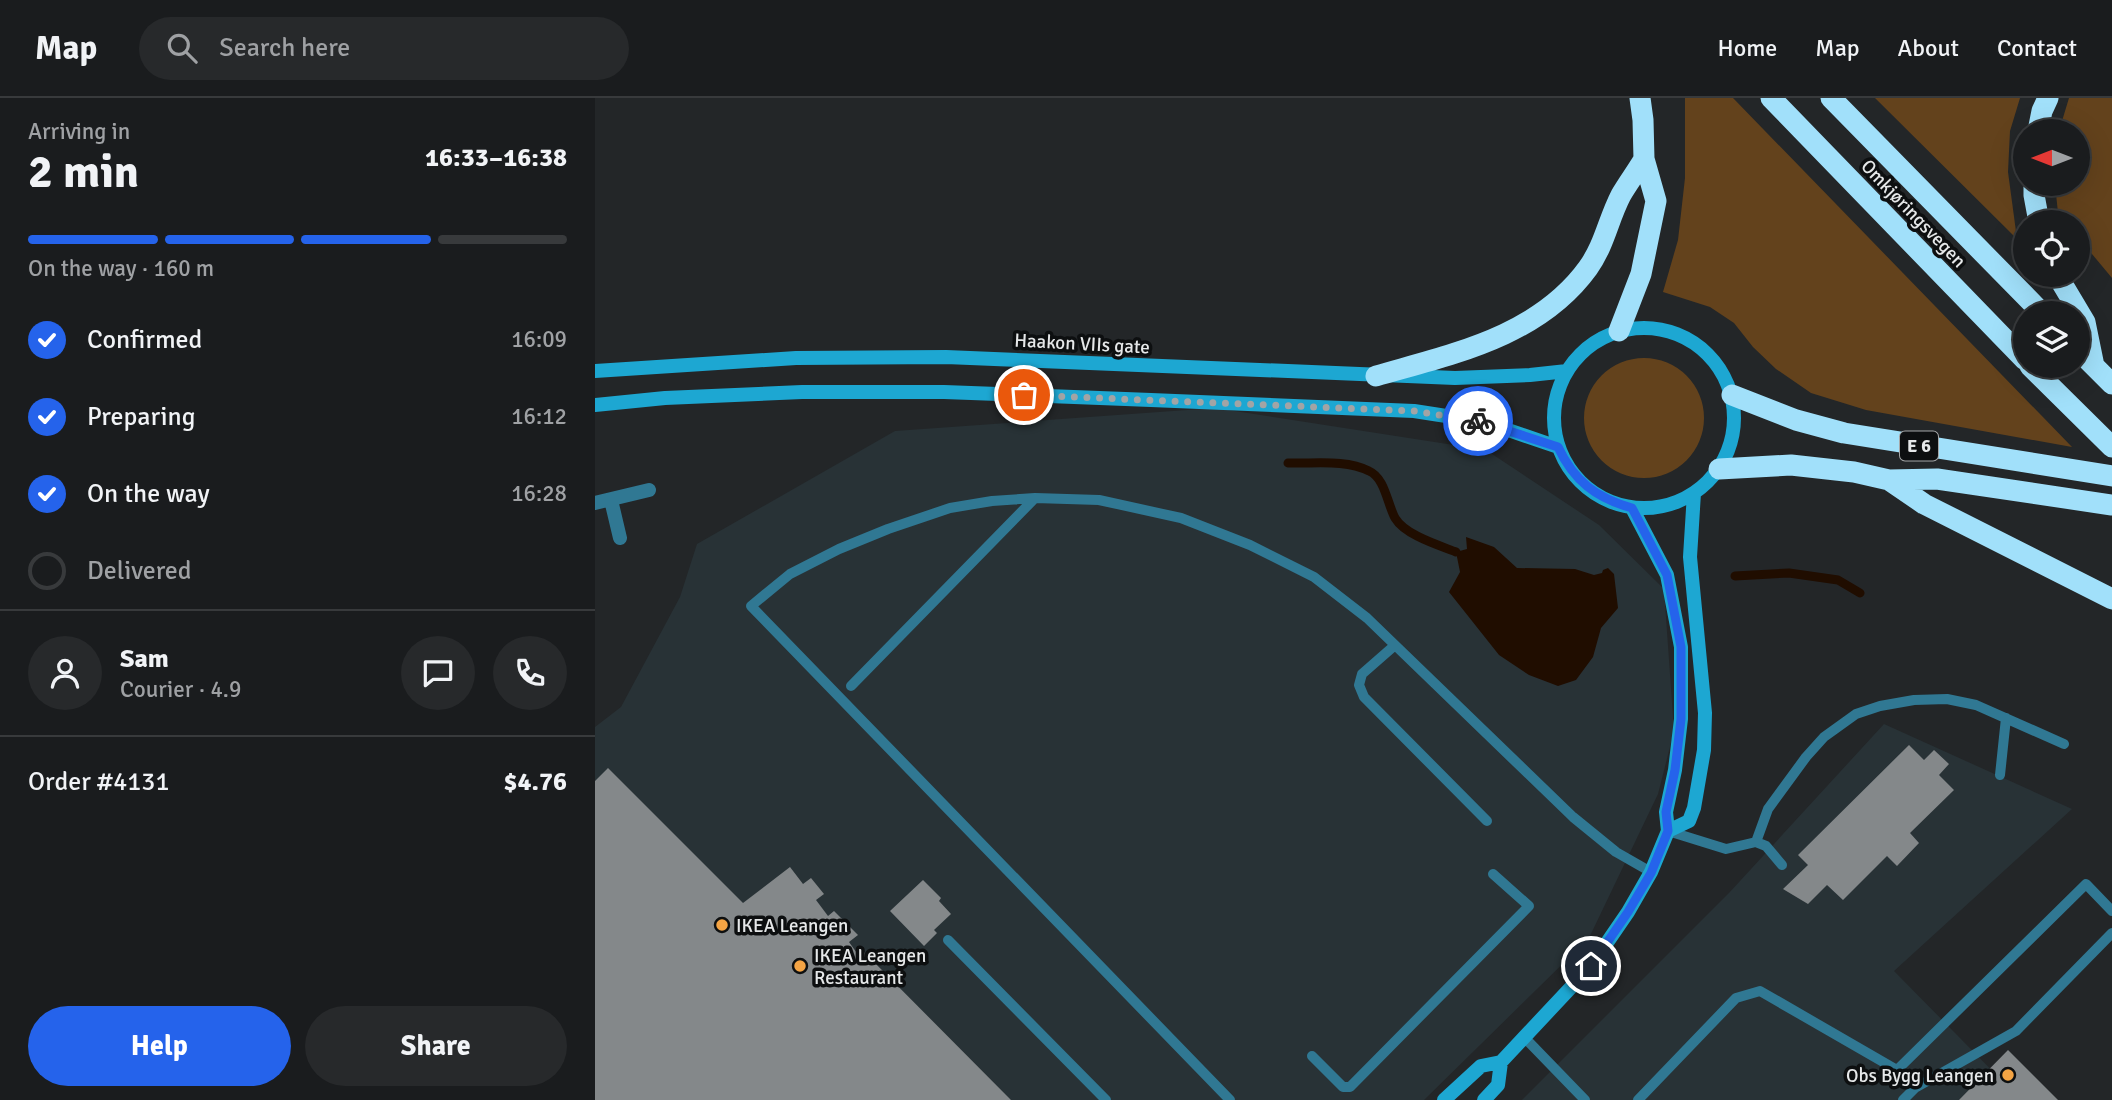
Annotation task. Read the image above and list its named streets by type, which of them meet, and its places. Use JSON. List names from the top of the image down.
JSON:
{
  "streets": {
    "highway": ["Omkjøringsvegen", "E 6"],
    "main road": ["Haakon VIIs gate"]
  },
  "crossings": [
    ["Haakon VIIs gate", "E 6"]
  ],
  "places": ["IKEA Leangen", "IKEA Leangen Restaurant", "Obs Bygg Leangen"],
  "north": "left",
  "page": {
    "header": "Map",
    "search": "Search here",
    "nav": [
      "Home",
      "Map",
      "About",
      "Contact"
    ],
    "heading": ["2 min", "Arriving in", "16:33–16:38"],
    "panel": [
      "Sam",
      "Courier · 4.9",
      "Order #4131",
      "$4.76"
    ],
    "bar": "On the way · 160 m",
    "list": [
      ["Confirmed", "16:09"],
      ["Preparing", "16:12"],
      ["On the way", "16:28"],
      "Delivered"
    ],
    "buttons": ["Help", "Share"]
  }
}
